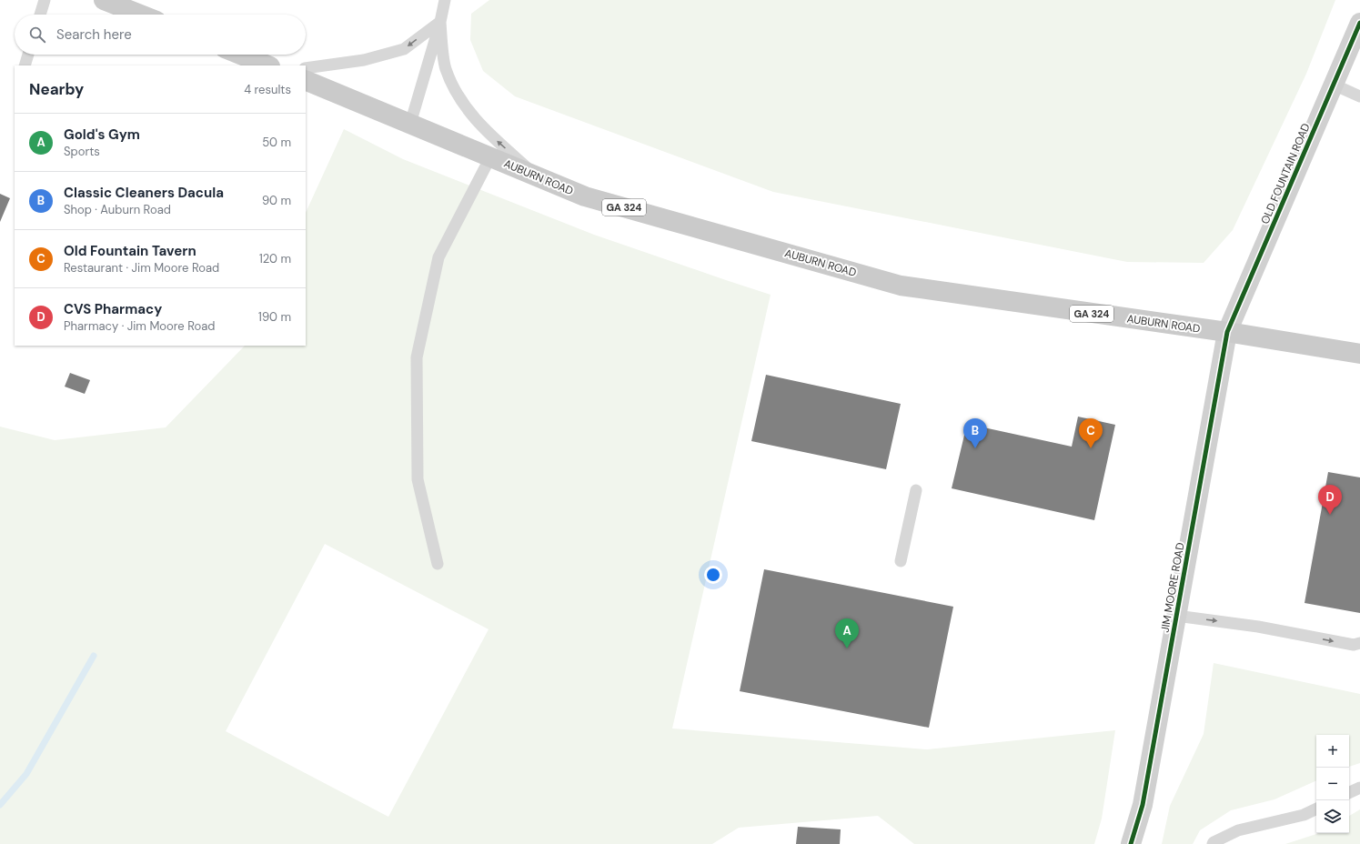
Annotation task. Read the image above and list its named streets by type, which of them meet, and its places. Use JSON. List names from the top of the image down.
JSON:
{
  "streets": {
    "main road": ["AUBURN ROAD", "GA 324"],
    "street": ["OLD FOUNTAIN ROAD", "JIM MOORE ROAD"]
  },
  "crossings": [
    ["OLD FOUNTAIN ROAD", "AUBURN ROAD"],
    ["OLD FOUNTAIN ROAD", "JIM MOORE ROAD"],
    ["AUBURN ROAD", "JIM MOORE ROAD"]
  ],
  "page": {
    "search": "Search here",
    "heading": ["Nearby", "4 results"],
    "list": [
      {
        "mark": "A",
        "name": "Gold's Gym",
        "note": "Sports",
        "value": "50 m"
      },
      {
        "mark": "B",
        "name": "Classic Cleaners Dacula",
        "note": "Shop · Auburn Road",
        "value": "90 m"
      },
      {
        "mark": "C",
        "name": "Old Fountain Tavern",
        "note": "Restaurant · Jim Moore Road",
        "value": "120 m"
      },
      {
        "mark": "D",
        "name": "CVS Pharmacy",
        "note": "Pharmacy · Jim Moore Road",
        "value": "190 m"
      }
    ],
    "pins": [
      "B",
      "C",
      "D",
      "A"
    ],
    "map_buttons": ["+", "−"]
  }
}
